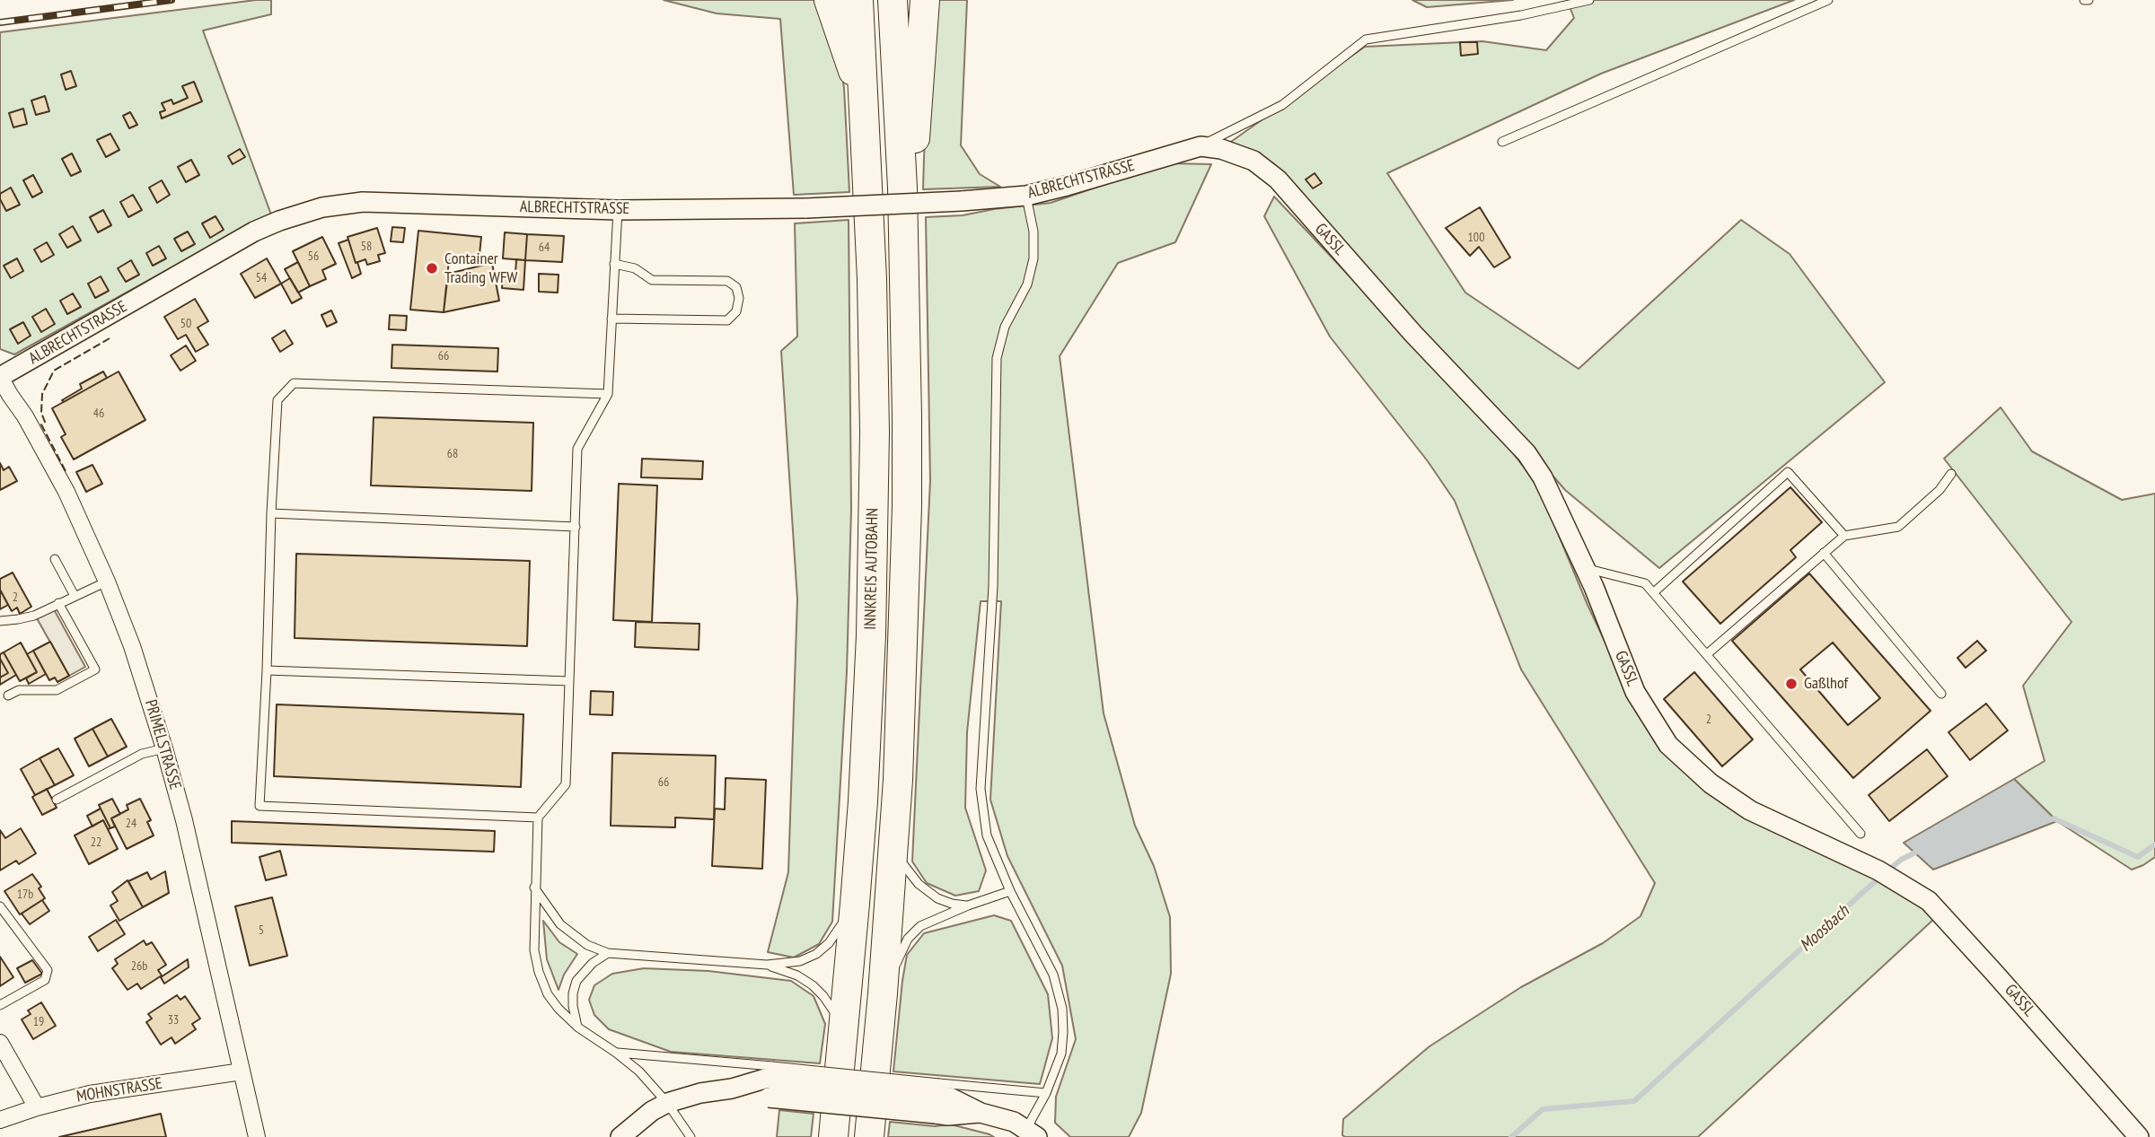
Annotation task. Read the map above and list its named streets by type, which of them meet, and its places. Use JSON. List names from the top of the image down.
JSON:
{
  "streets": {
    "highway": ["INNKREIS AUTOBAHN"],
    "street": [
      "ALBRECHTSTRASSE",
      "GASSL",
      "PRIMELSTRASSE",
      "MOHNSTRASSE"
    ]
  },
  "crossings": [
    ["ALBRECHTSTRASSE", "GASSL"],
    ["ALBRECHTSTRASSE", "PRIMELSTRASSE"],
    ["PRIMELSTRASSE", "MOHNSTRASSE"]
  ],
  "water": ["Moosbach"],
  "places": ["Container Trading WFW", "Gaßlhof"],
  "house_numbers": [
    "100",
    "58",
    "64",
    "56",
    "54",
    "50",
    "66",
    "46",
    "68",
    "2",
    "2",
    "66",
    "24",
    "22",
    "17b",
    "5",
    "26b",
    "33",
    "19"
  ]
}
